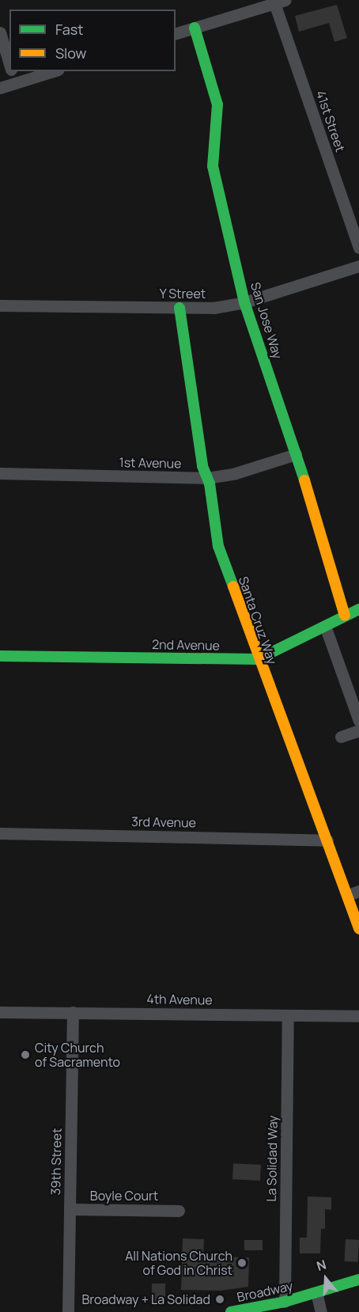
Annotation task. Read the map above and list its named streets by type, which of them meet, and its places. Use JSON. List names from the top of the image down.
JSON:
{
  "streets": {
    "street": [
      "41st Street",
      "Y Street",
      "San Jose Way",
      "1st Avenue",
      "Santa Cruz Way",
      "2nd Avenue",
      "3rd Avenue",
      "4th Avenue",
      "La Solidad Way",
      "39th Street",
      "Boyle Court",
      "Broadway"
    ]
  },
  "crossings": [
    ["Y Street", "San Jose Way"],
    ["Y Street", "Santa Cruz Way"],
    ["San Jose Way", "1st Avenue"],
    ["San Jose Way", "2nd Avenue"],
    ["1st Avenue", "Santa Cruz Way"],
    ["Santa Cruz Way", "2nd Avenue"],
    ["Santa Cruz Way", "3rd Avenue"],
    ["4th Avenue", "La Solidad Way"],
    ["4th Avenue", "39th Street"],
    ["La Solidad Way", "Broadway"],
    ["39th Street", "Boyle Court"]
  ],
  "places": ["City Church of Sacramento", "All Nations Church of God in Christ", "Broadway + La Solidad"],
  "legend": ["Fast", "Slow"],
  "north": "top"
}
